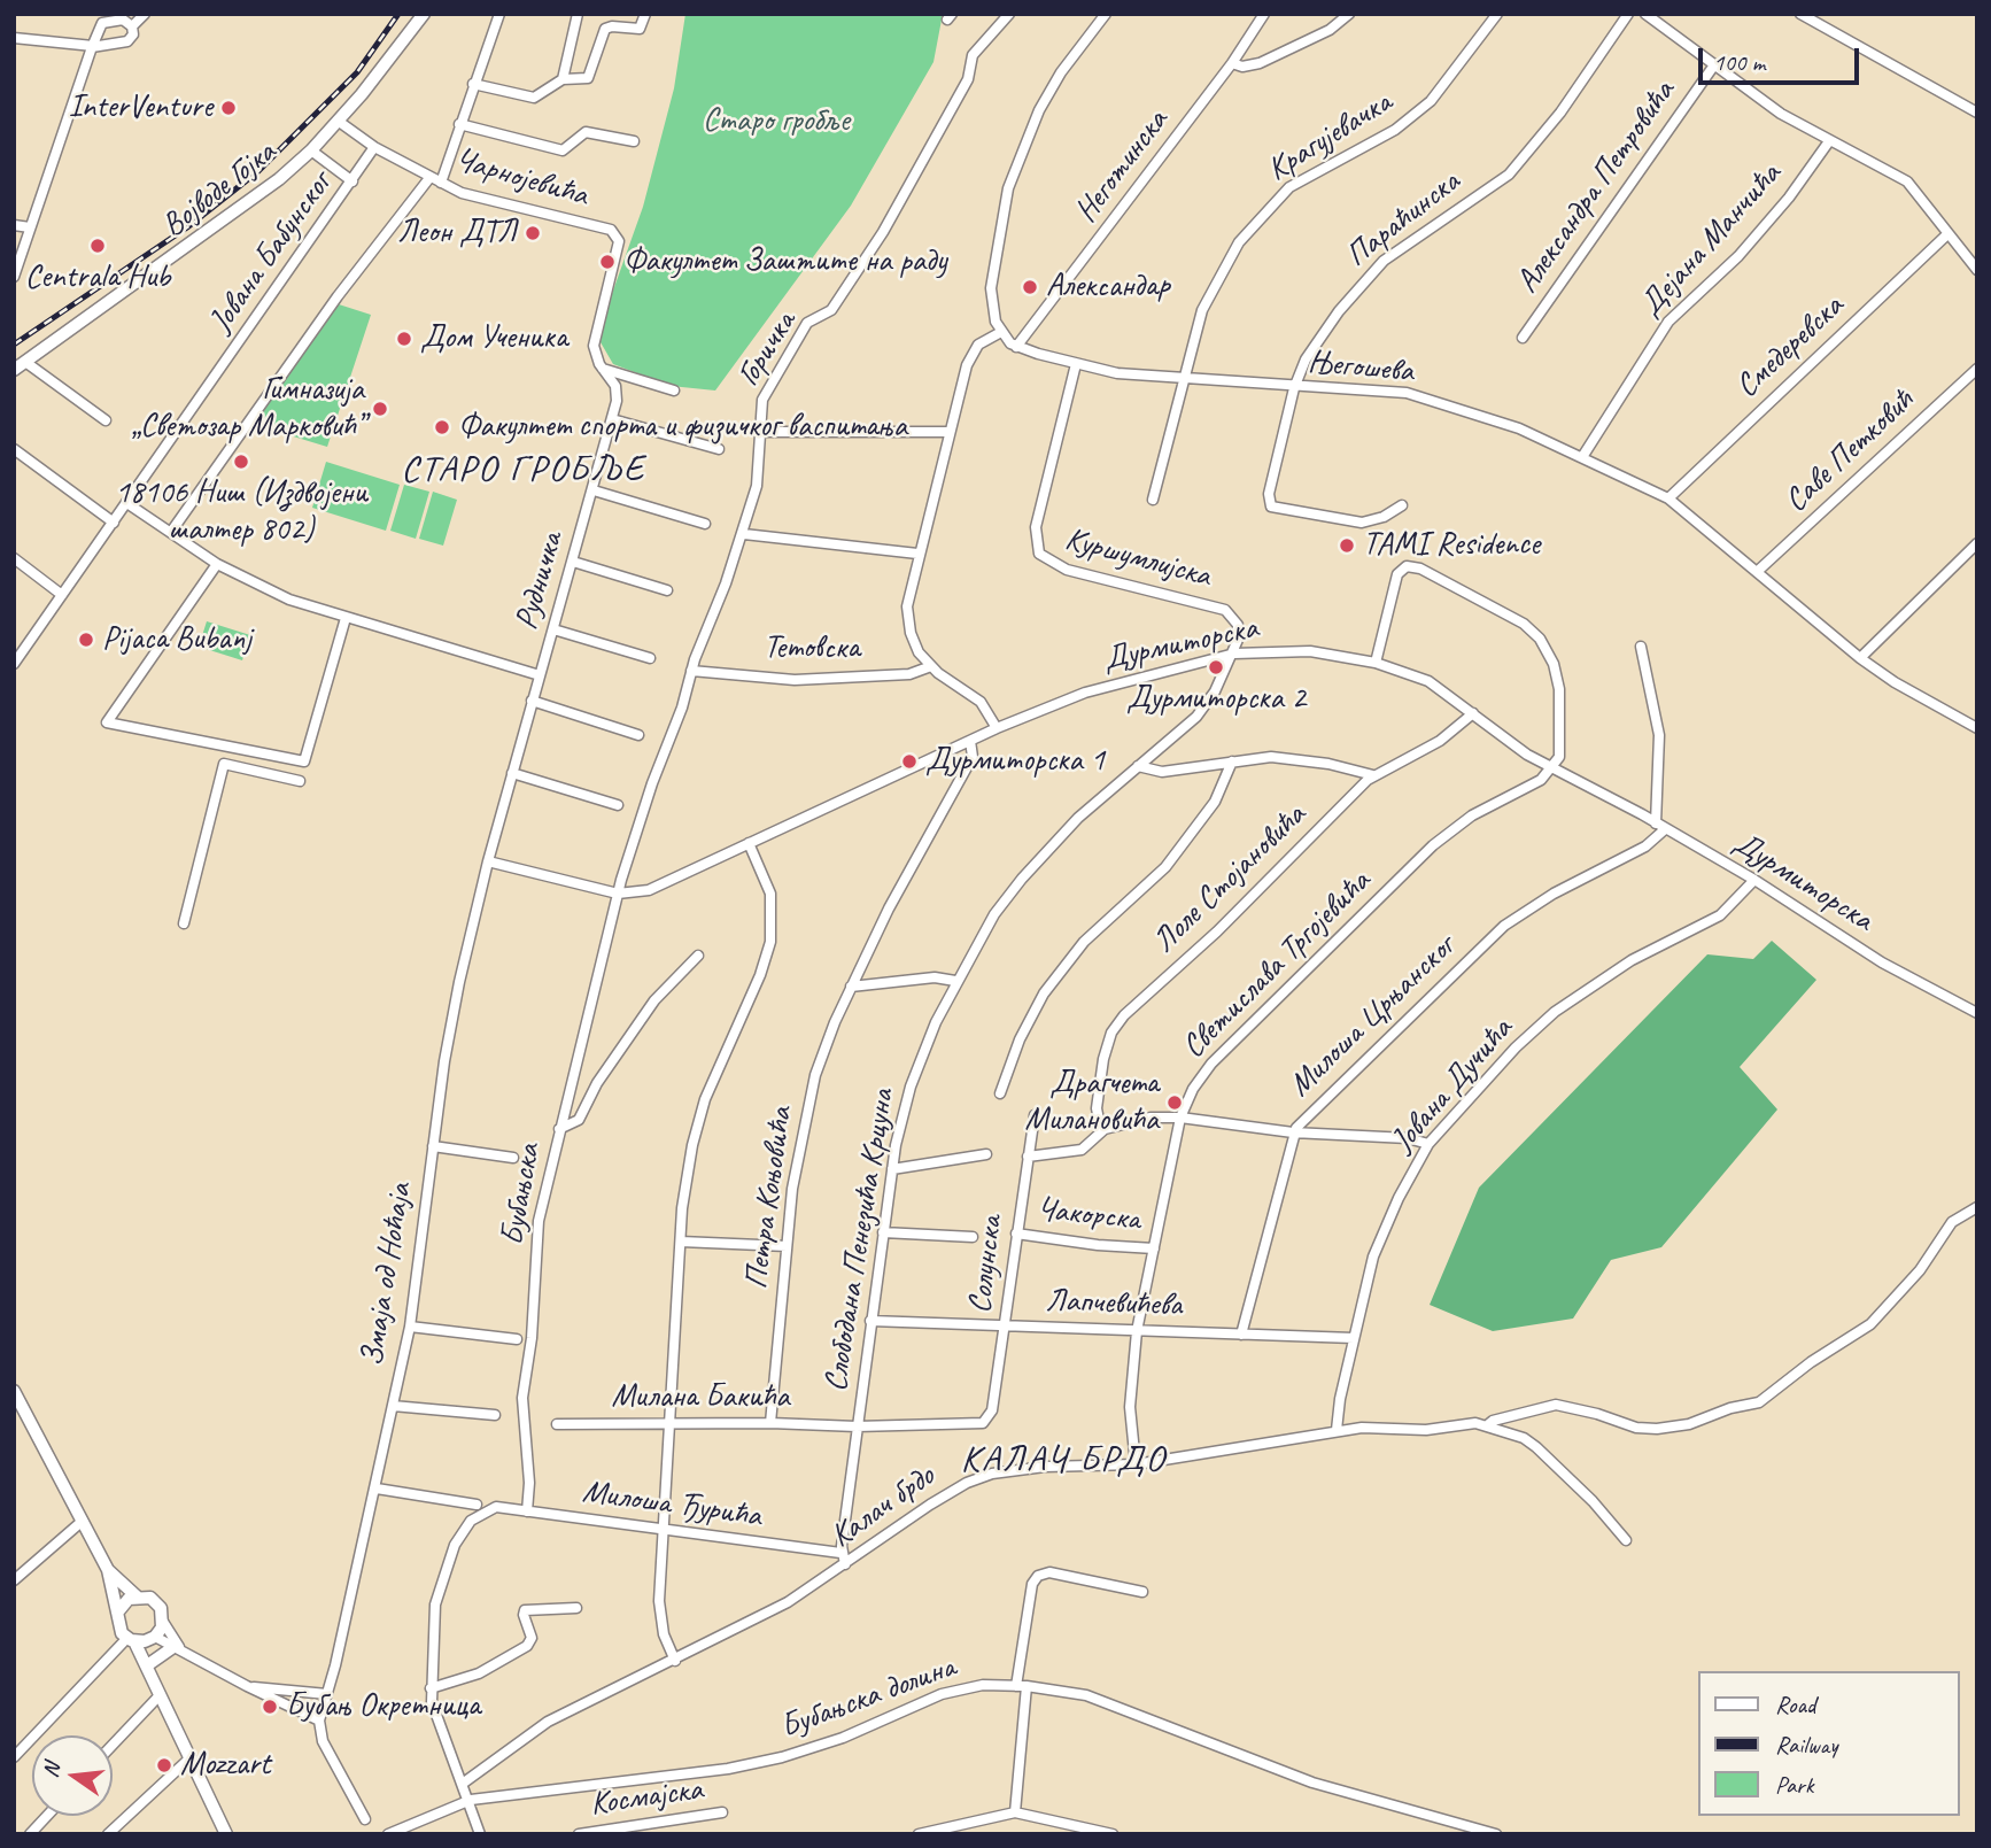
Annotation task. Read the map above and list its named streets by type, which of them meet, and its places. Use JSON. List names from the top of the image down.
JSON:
{
  "streets": {
    "street": [
      "Крагујевачка",
      "Неготинска",
      "Чарнојевића",
      "Александра Петровића",
      "Војводе Гојка",
      "Параћинска",
      "Дејана Манчића",
      "Јована Бабунског",
      "Смедеревска",
      "Горичка",
      "Његошева",
      "Саве Петковић",
      "Куршумлијска",
      "Рудничка",
      "Дурмиторска",
      "Тетовска",
      "Лоле Стојановића",
      "Светислава Тргојевића",
      "Милоша Црњанског",
      "Јована Дучића",
      "Бубањска",
      "Петра Коњовића",
      "Чакорска",
      "Слободана Пенезића Крцуна",
      "Солунска",
      "Змаја од Ноћаја",
      "Лапчевићева",
      "Милана Бакића",
      "Милоша Ђурића",
      "Калач брдо",
      "Бубањска долина",
      "Космајска"
    ]
  },
  "crossings": [
    ["Крагујевачка", "Његошева"],
    ["Неготинска", "Његошева"],
    ["Чарнојевића", "Војводе Гојка"],
    ["Чарнојевића", "Јована Бабунског"],
    ["Чарнојевића", "Рудничка"],
    ["Параћинска", "Његошева"],
    ["Дејана Манчића", "Његошева"],
    ["Смедеревска", "Његошева"],
    ["Горичка", "Дурмиторска"],
    ["Горичка", "Тетовска"],
    ["Горичка", "Бубањска"],
    ["Његошева", "Саве Петковић"],
    ["Његошева", "Куршумлијска"],
    ["Куршумлијска", "Дурмиторска"],
    ["Куршумлијска", "Слободана Пенезића Крцуна"],
    ["Рудничка", "Дурмиторска"],
    ["Рудничка", "Змаја од Ноћаја"],
    ["Дурмиторска", "Лоле Стојановића"],
    ["Дурмиторска", "Светислава Тргојевића"],
    ["Дурмиторска", "Милоша Црњанског"],
    ["Дурмиторска", "Јована Дучића"],
    ["Дурмиторска", "Бубањска"],
    ["Дурмиторска", "Петра Коњовића"],
    ["Дурмиторска", "Слободана Пенезића Крцуна"],
    ["Дурмиторска", "Змаја од Ноћаја"],
    ["Светислава Тргојевића", "Чакорска"],
    ["Светислава Тргојевића", "Лапчевићева"],
    ["Светислава Тргојевића", "Калач брдо"],
    ["Милоша Црњанског", "Лапчевићева"],
    ["Јована Дучића", "Лапчевићева"],
    ["Јована Дучића", "Калач брдо"],
    ["Бубањска", "Милоша Ђурића"],
    ["Петра Коњовића", "Милана Бакића"],
    ["Чакорска", "Солунска"],
    ["Слободана Пенезића Крцуна", "Лапчевићева"],
    ["Слободана Пенезића Крцуна", "Милана Бакића"],
    ["Слободана Пенезића Крцуна", "Милоша Ђурића"],
    ["Слободана Пенезића Крцуна", "Калач брдо"],
    ["Солунска", "Лапчевићева"],
    ["Солунска", "Милана Бакића"]
  ],
  "districts": ["СТАРО ГРОБЉЕ", "КАЛАЧ БРДО"],
  "parks": ["Старо гробље"],
  "places": [
    "InterVenture",
    "Леон ДТЛ",
    "Centrala Hub",
    "Факултет Заштите на раду",
    "Александар",
    "Дом Ученика",
    "Гимназија „Светозар Марковић”",
    "Факултет спорта и физичког васпитања",
    "18106 Ниш (Издвојени шалтер 802)",
    "TAMI Residence",
    "Pijaca Bubanj",
    "Дурмиторска 2",
    "Дурмиторска 1",
    "Драгчета Милановића",
    "Бубањ Окретница",
    "Mozzart"
  ],
  "legend": ["Road", "Railway", "Park"],
  "scale_bar": "100 m",
  "north": "left"
}
